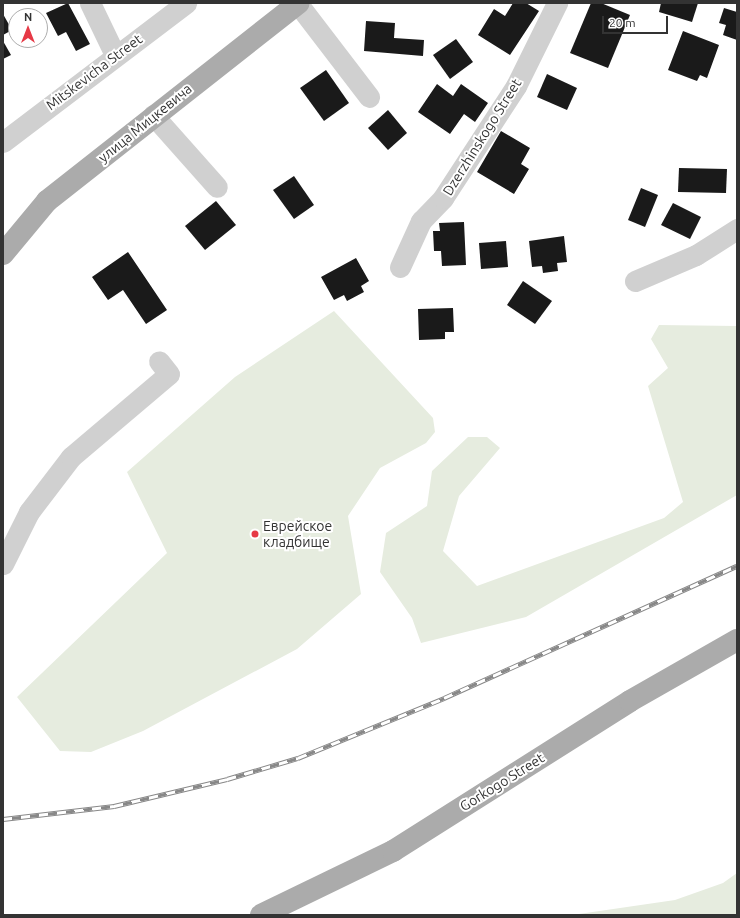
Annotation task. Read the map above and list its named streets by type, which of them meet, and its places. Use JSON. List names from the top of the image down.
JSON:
{
  "streets": {
    "main road": ["улица Мицкевича", "Gorkogo Street"],
    "street": ["Mitskevicha Street", "Dzerzhinskogo Street"]
  },
  "places": ["Еврейское кладбище"],
  "scale_bar": "20 m",
  "north": "top"
}
